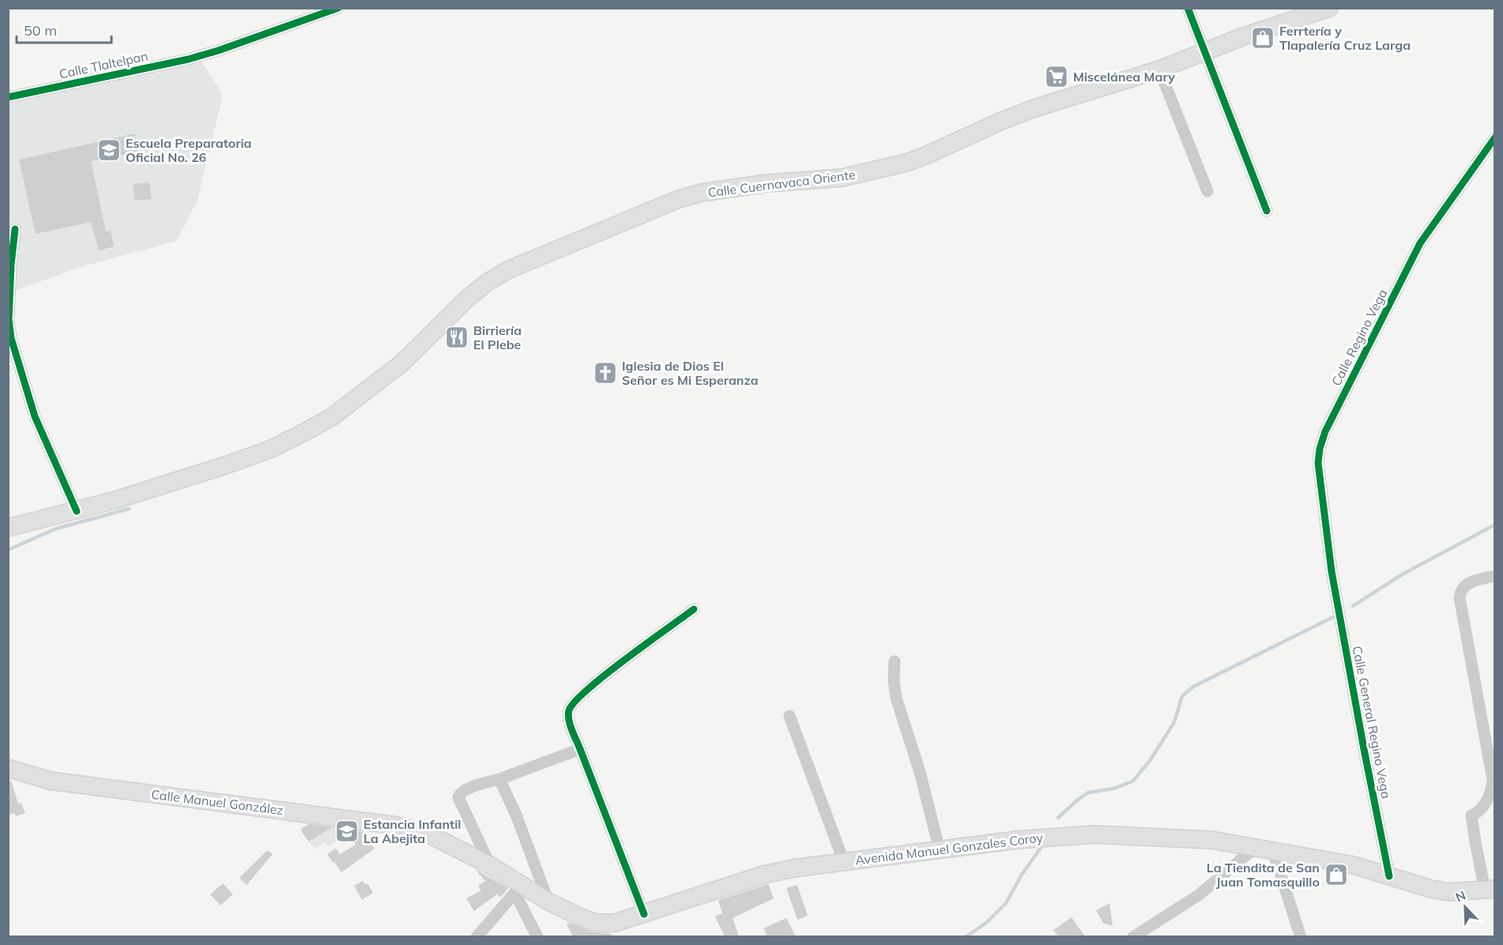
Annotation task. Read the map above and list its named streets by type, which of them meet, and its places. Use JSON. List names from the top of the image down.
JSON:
{
  "streets": {
    "main road": ["Calle Cuernavaca Oriente", "Calle Manuel González", "Avenida Manuel Gonzales Coroy"],
    "street": ["Calle Tlaltelpan", "Calle Regino Vega", "Calle General Regino Vega"]
  },
  "crossings": [
    ["Calle Regino Vega", "Calle General Regino Vega"],
    ["Calle General Regino Vega", "Avenida Manuel Gonzales Coroy"],
    ["Calle Manuel González", "Avenida Manuel Gonzales Coroy"]
  ],
  "places": {
    "shop": ["Ferrtería y Tlapalería Cruz Larga", "La Tiendita de San Juan Tomasquillo"],
    "supermarket": ["Miscelánea Mary"],
    "school or university": ["Escuela Preparatoria Oficial No. 26", "Estancia Infantil La Abejita"],
    "restaurant": ["Birriería El Plebe"],
    "church": ["Iglesia de Dios El Señor es Mi Esperanza"]
  },
  "scale_bar": "50 m",
  "north": "top left"
}
